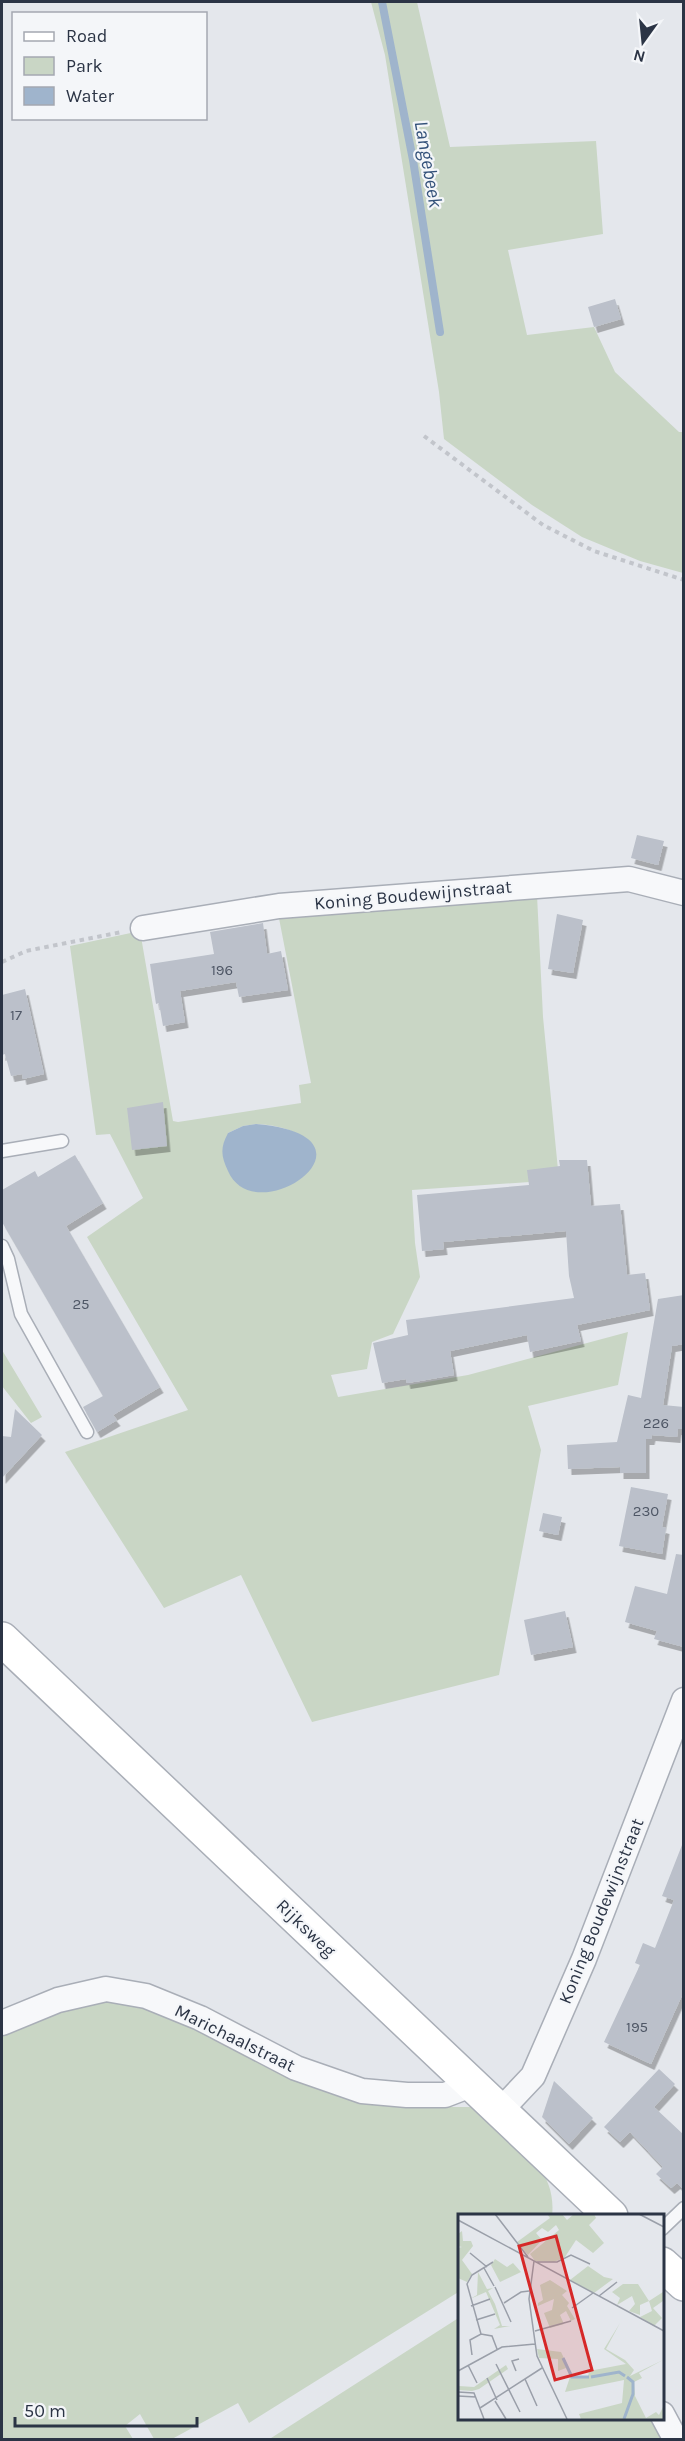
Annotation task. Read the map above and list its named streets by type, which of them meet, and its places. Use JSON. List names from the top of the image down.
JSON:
{
  "streets": {
    "main road": ["Rijksweg"],
    "street": ["Koning Boudewijnstraat", "Marichaalstraat"]
  },
  "crossings": [
    ["Koning Boudewijnstraat", "Rijksweg"],
    ["Rijksweg", "Marichaalstraat"]
  ],
  "water": ["Langebeek"],
  "house_numbers": [
    "196",
    "17",
    "25",
    "226",
    "230",
    "195"
  ],
  "legend": ["Road", "Park", "Water"],
  "scale_bar": "50 m",
  "north": "bottom"
}
